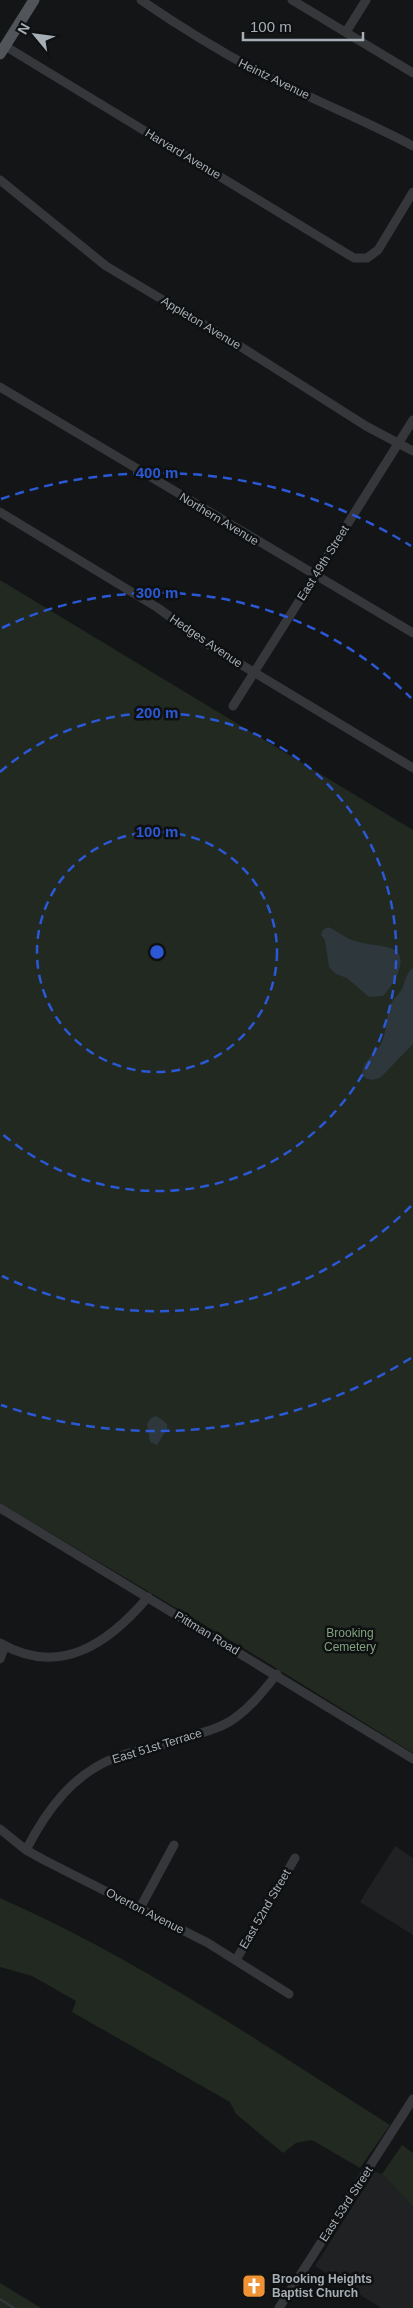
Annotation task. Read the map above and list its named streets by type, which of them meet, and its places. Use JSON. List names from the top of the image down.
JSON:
{
  "streets": {
    "street": [
      "Heintz Avenue",
      "Harvard Avenue",
      "Appleton Avenue",
      "Northern Avenue",
      "East 49th Street",
      "Hedges Avenue",
      "Pittman Road",
      "East 51st Terrace",
      "East 52nd Street",
      "Overton Avenue",
      "East 53rd Street"
    ]
  },
  "crossings": [
    ["Appleton Avenue", "East 49th Street"],
    ["Northern Avenue", "East 49th Street"],
    ["East 49th Street", "Hedges Avenue"],
    ["Pittman Road", "East 51st Terrace"],
    ["East 51st Terrace", "Overton Avenue"],
    ["East 52nd Street", "Overton Avenue"]
  ],
  "parks": ["Brooking Cemetery"],
  "places": {
    "church": ["Brooking Heights Baptist Church"]
  },
  "scale_bar": "100 m",
  "north": "top left",
  "rings": [
    "400 m",
    "300 m",
    "200 m",
    "100 m"
  ]
}
